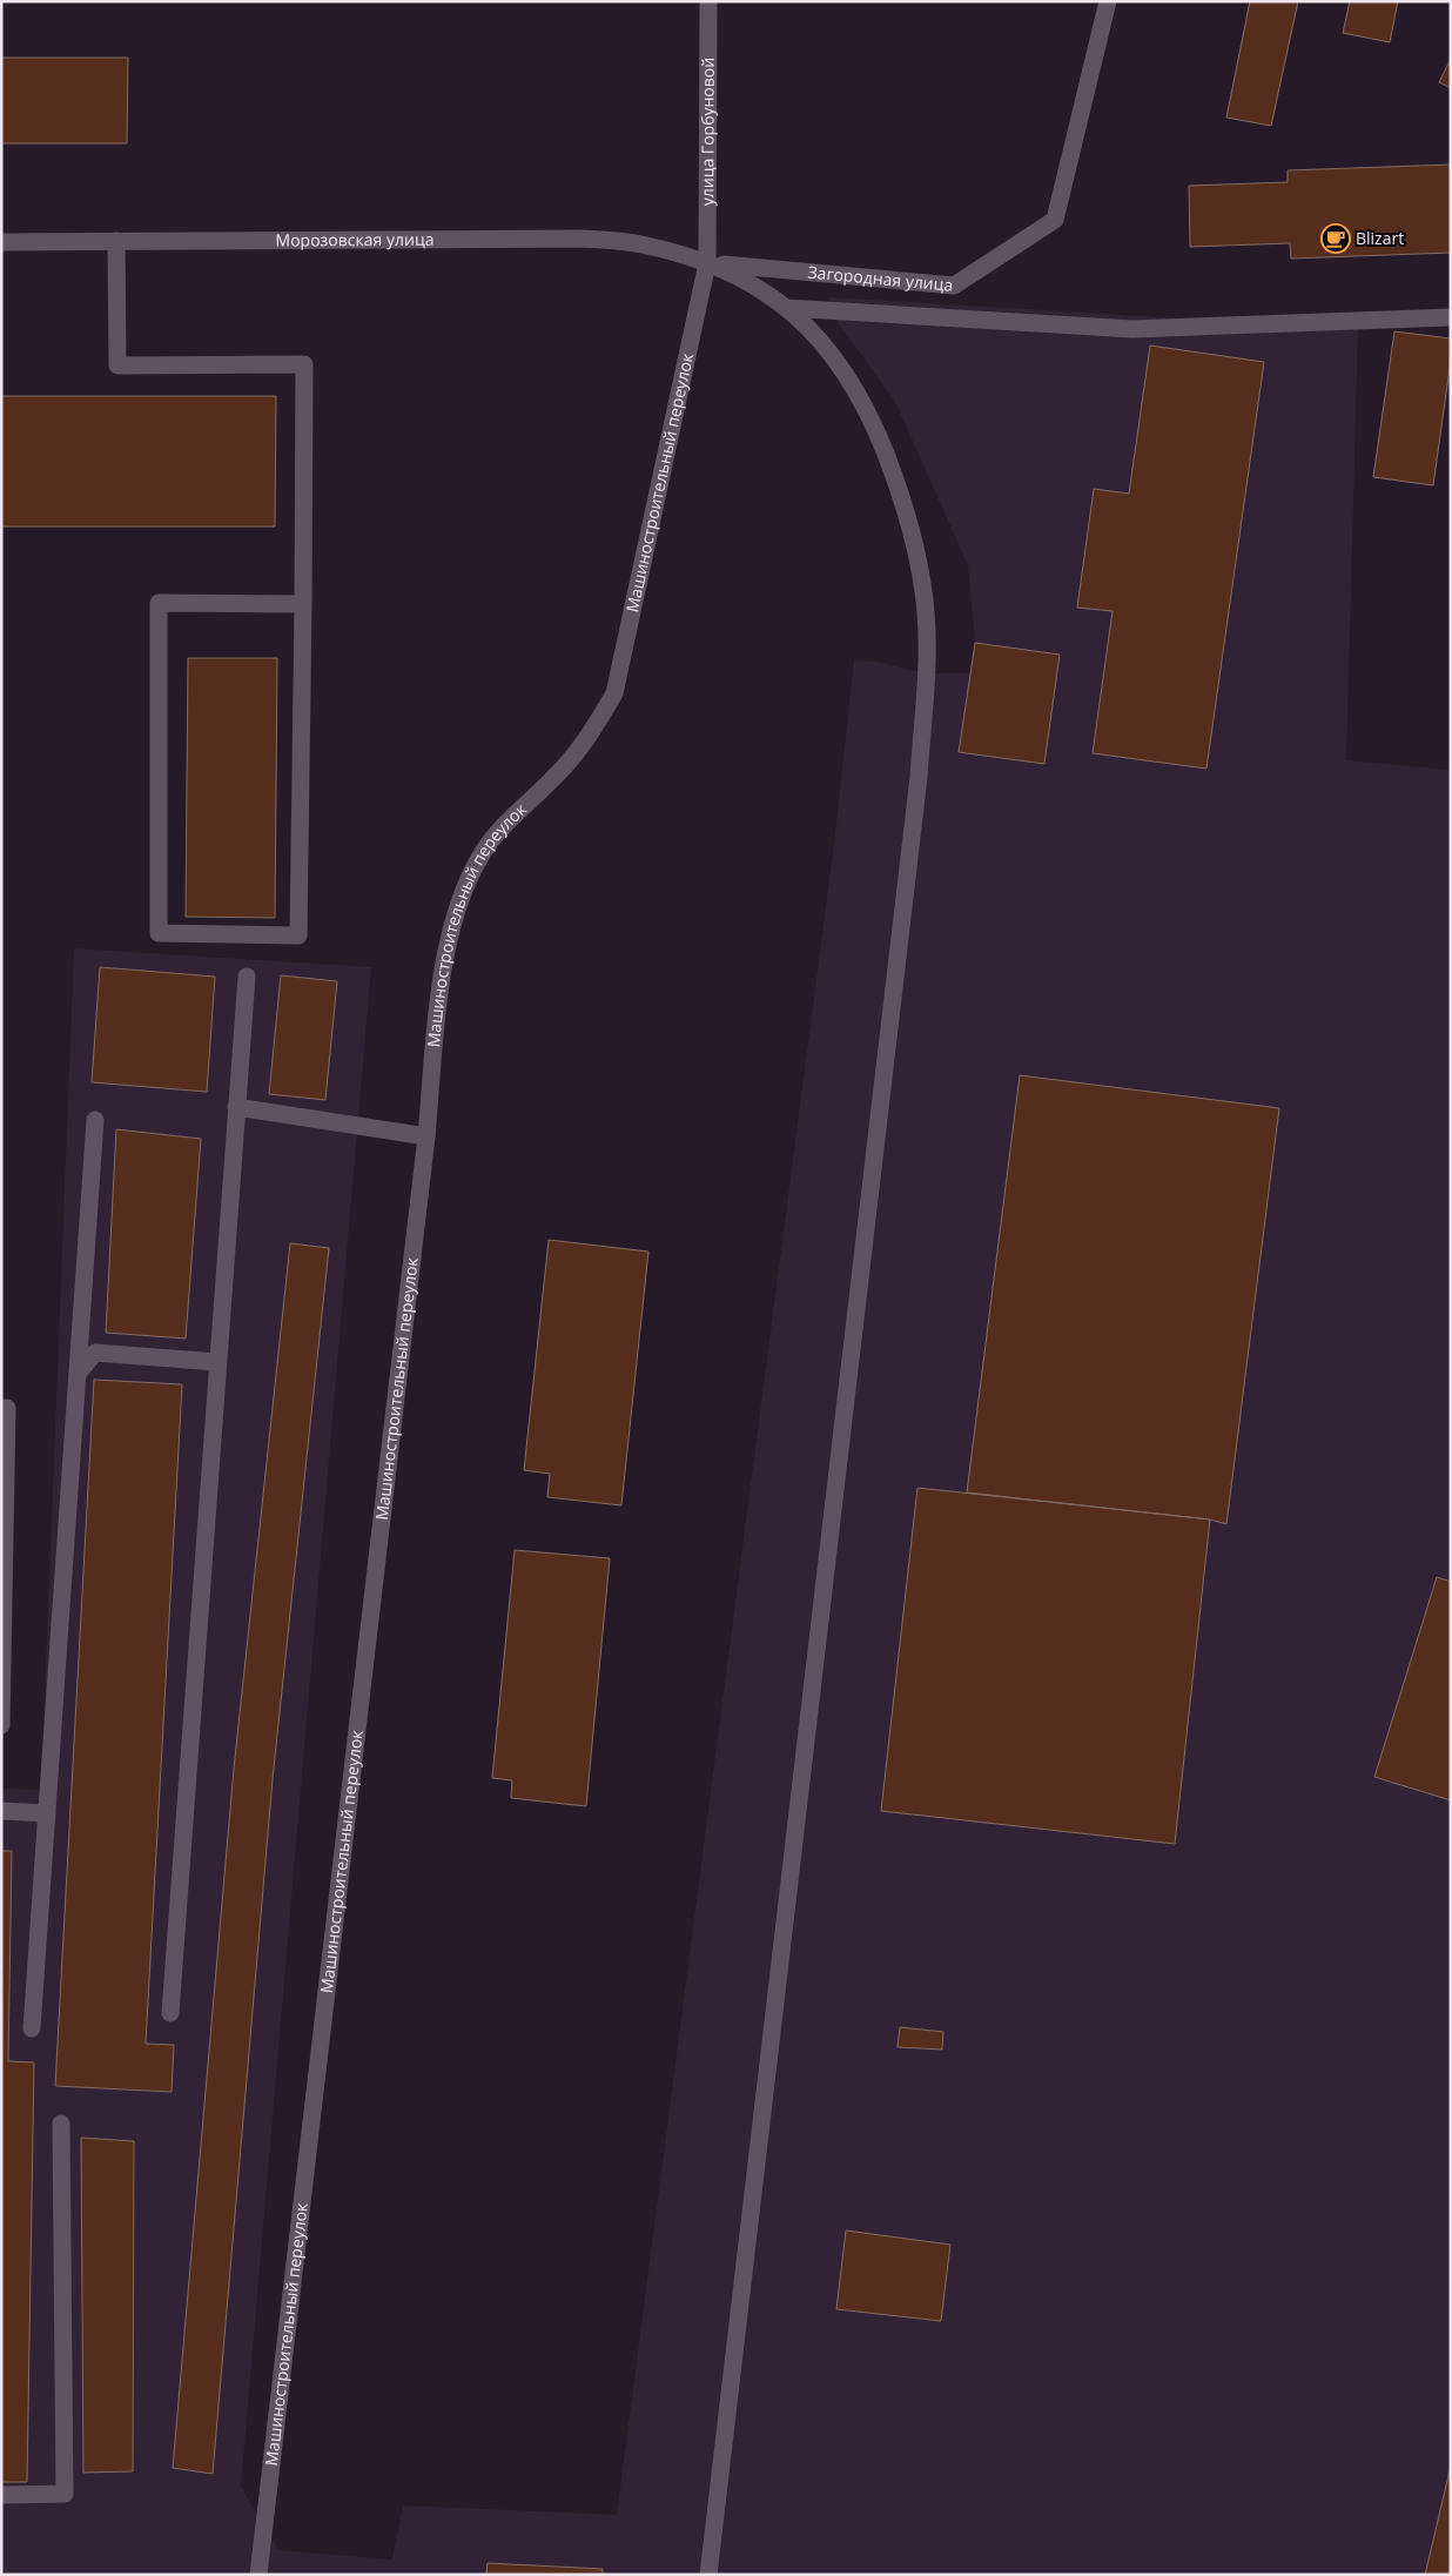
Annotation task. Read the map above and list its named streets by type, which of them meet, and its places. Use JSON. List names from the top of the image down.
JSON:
{
  "streets": {
    "street": [
      "улица Горбуновой",
      "Морозовская улица",
      "Загородная улица",
      "Машиностроительный переулок"
    ]
  },
  "crossings": [
    ["улица Горбуновой", "Морозовская улица"],
    ["улица Горбуновой", "Загородная улица"],
    ["улица Горбуновой", "Машиностроительный переулок"],
    ["Морозовская улица", "Загородная улица"],
    ["Морозовская улица", "Машиностроительный переулок"],
    ["Загородная улица", "Машиностроительный переулок"]
  ],
  "places": {
    "cafe": ["Blizart"]
  }
}
